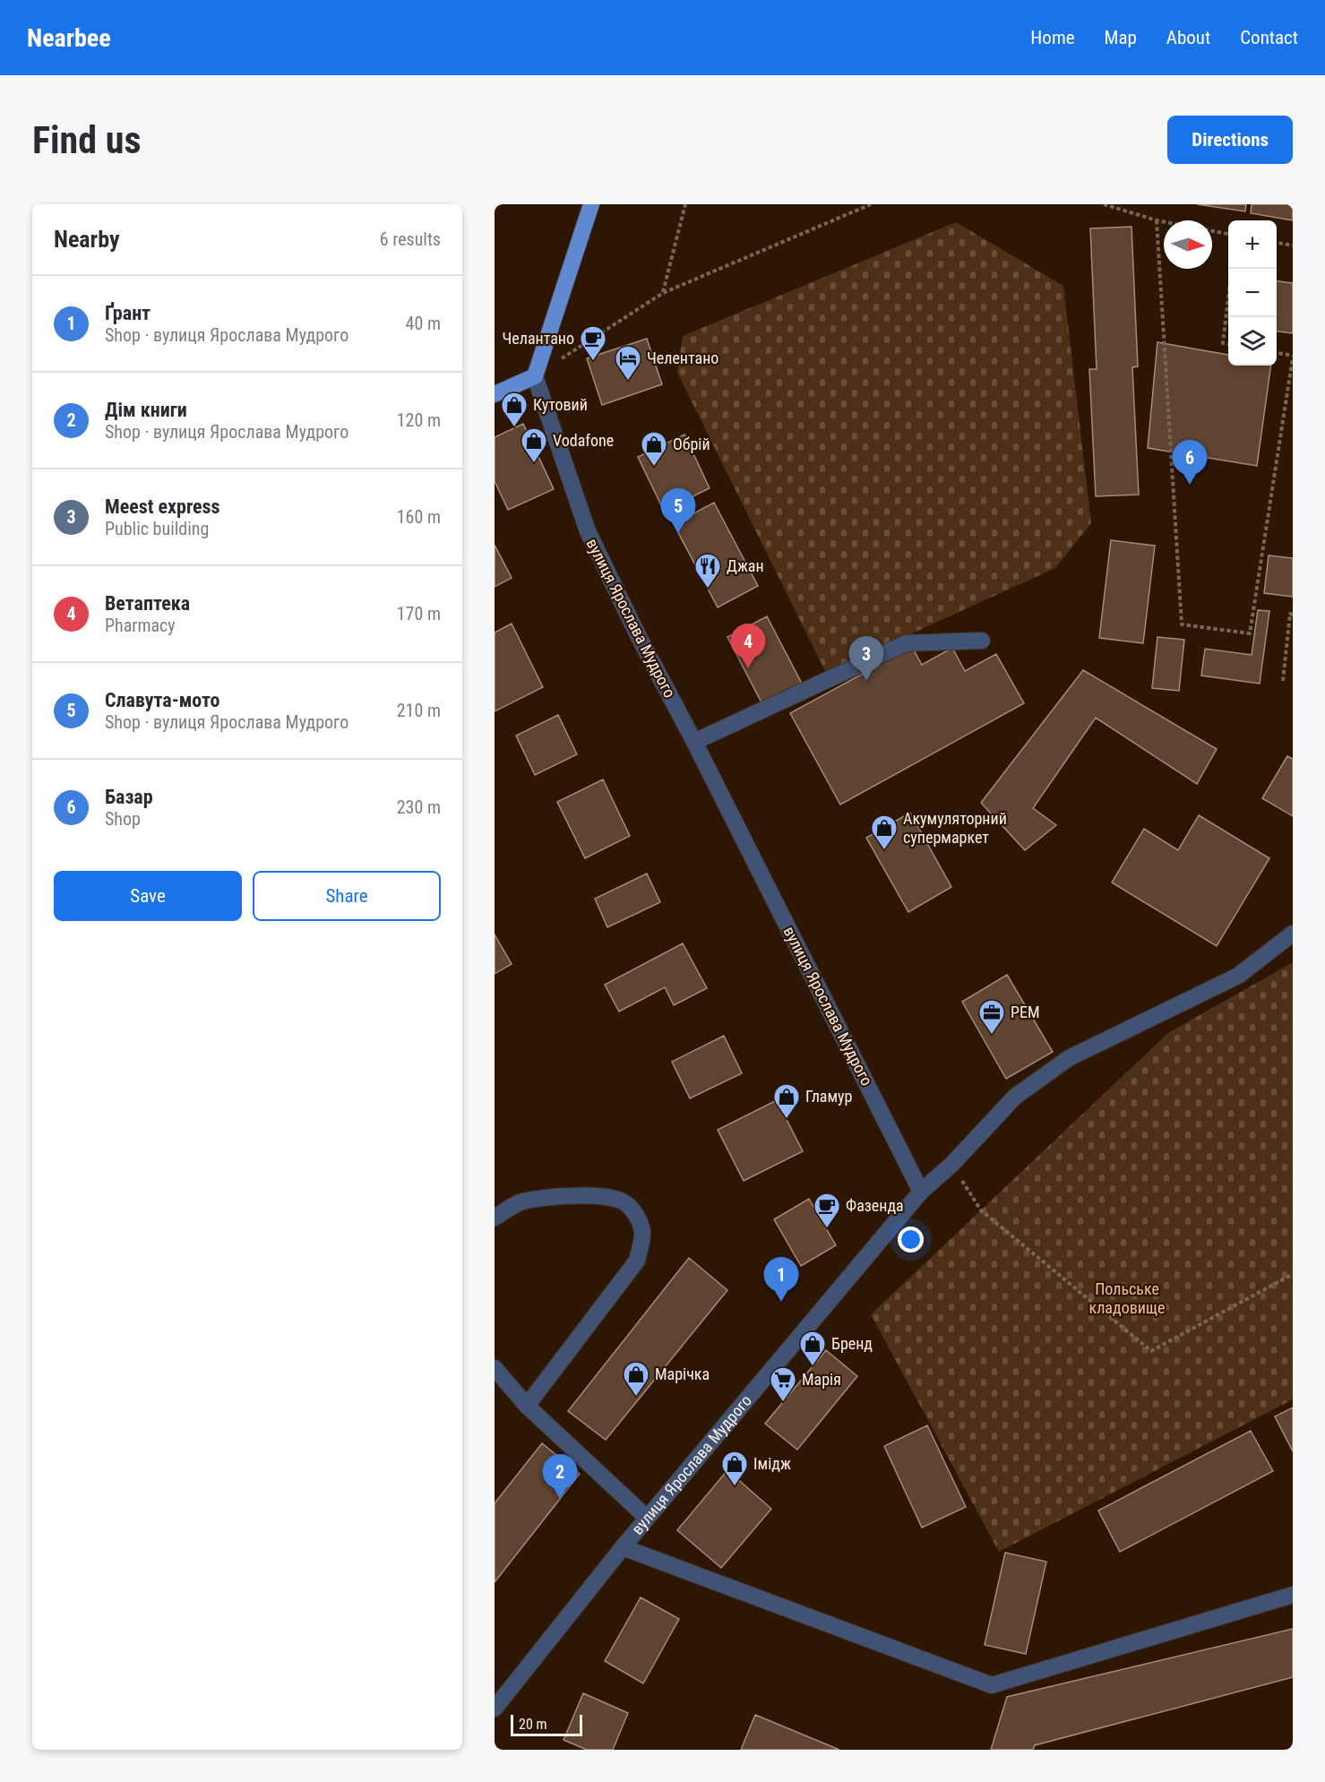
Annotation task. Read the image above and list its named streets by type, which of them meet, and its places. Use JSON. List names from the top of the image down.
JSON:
{
  "streets": {
    "street": ["вулиця Ярослава Мудрого"]
  },
  "parks": ["Польське кладовище"],
  "places": {
    "cafe": ["Челантано", "Фазенда"],
    "hotel": ["Челентано"],
    "shop": [
      "Кутовий",
      "Vodafone",
      "Обрій",
      "Акумуляторний супермаркет",
      "Гламур",
      "Бренд",
      "Марічка",
      "Імідж"
    ],
    "restaurant": ["Джан"],
    "office": ["РЕМ"],
    "supermarket": ["Марія"]
  },
  "scale_bar": "20 m",
  "north": "right",
  "page": {
    "header": "Nearbee",
    "nav": [
      "Home",
      "Map",
      "About",
      "Contact"
    ],
    "buttons": [
      "Directions",
      ["Save", "Share"]
    ],
    "title": "Find us",
    "heading": ["Nearby", "6 results"],
    "map_buttons": ["+", "−"],
    "list": [
      {
        "mark": "1",
        "name": "Ґрант",
        "note": "Shop · вулиця Ярослава Мудрого",
        "value": "40 m"
      },
      {
        "mark": "2",
        "name": "Дім книги",
        "note": "Shop · вулиця Ярослава Мудрого",
        "value": "120 m"
      },
      {
        "mark": "3",
        "name": "Meest express",
        "note": "Public building",
        "value": "160 m"
      },
      {
        "mark": "4",
        "name": "Ветаптека",
        "note": "Pharmacy",
        "value": "170 m"
      },
      {
        "mark": "5",
        "name": "Славута-мото",
        "note": "Shop · вулиця Ярослава Мудрого",
        "value": "210 m"
      },
      {
        "mark": "6",
        "name": "Базар",
        "note": "Shop",
        "value": "230 m"
      }
    ],
    "pins": [
      "6",
      "5",
      "4",
      "3",
      "1",
      "2"
    ],
    "scale": "20 m"
  }
}
